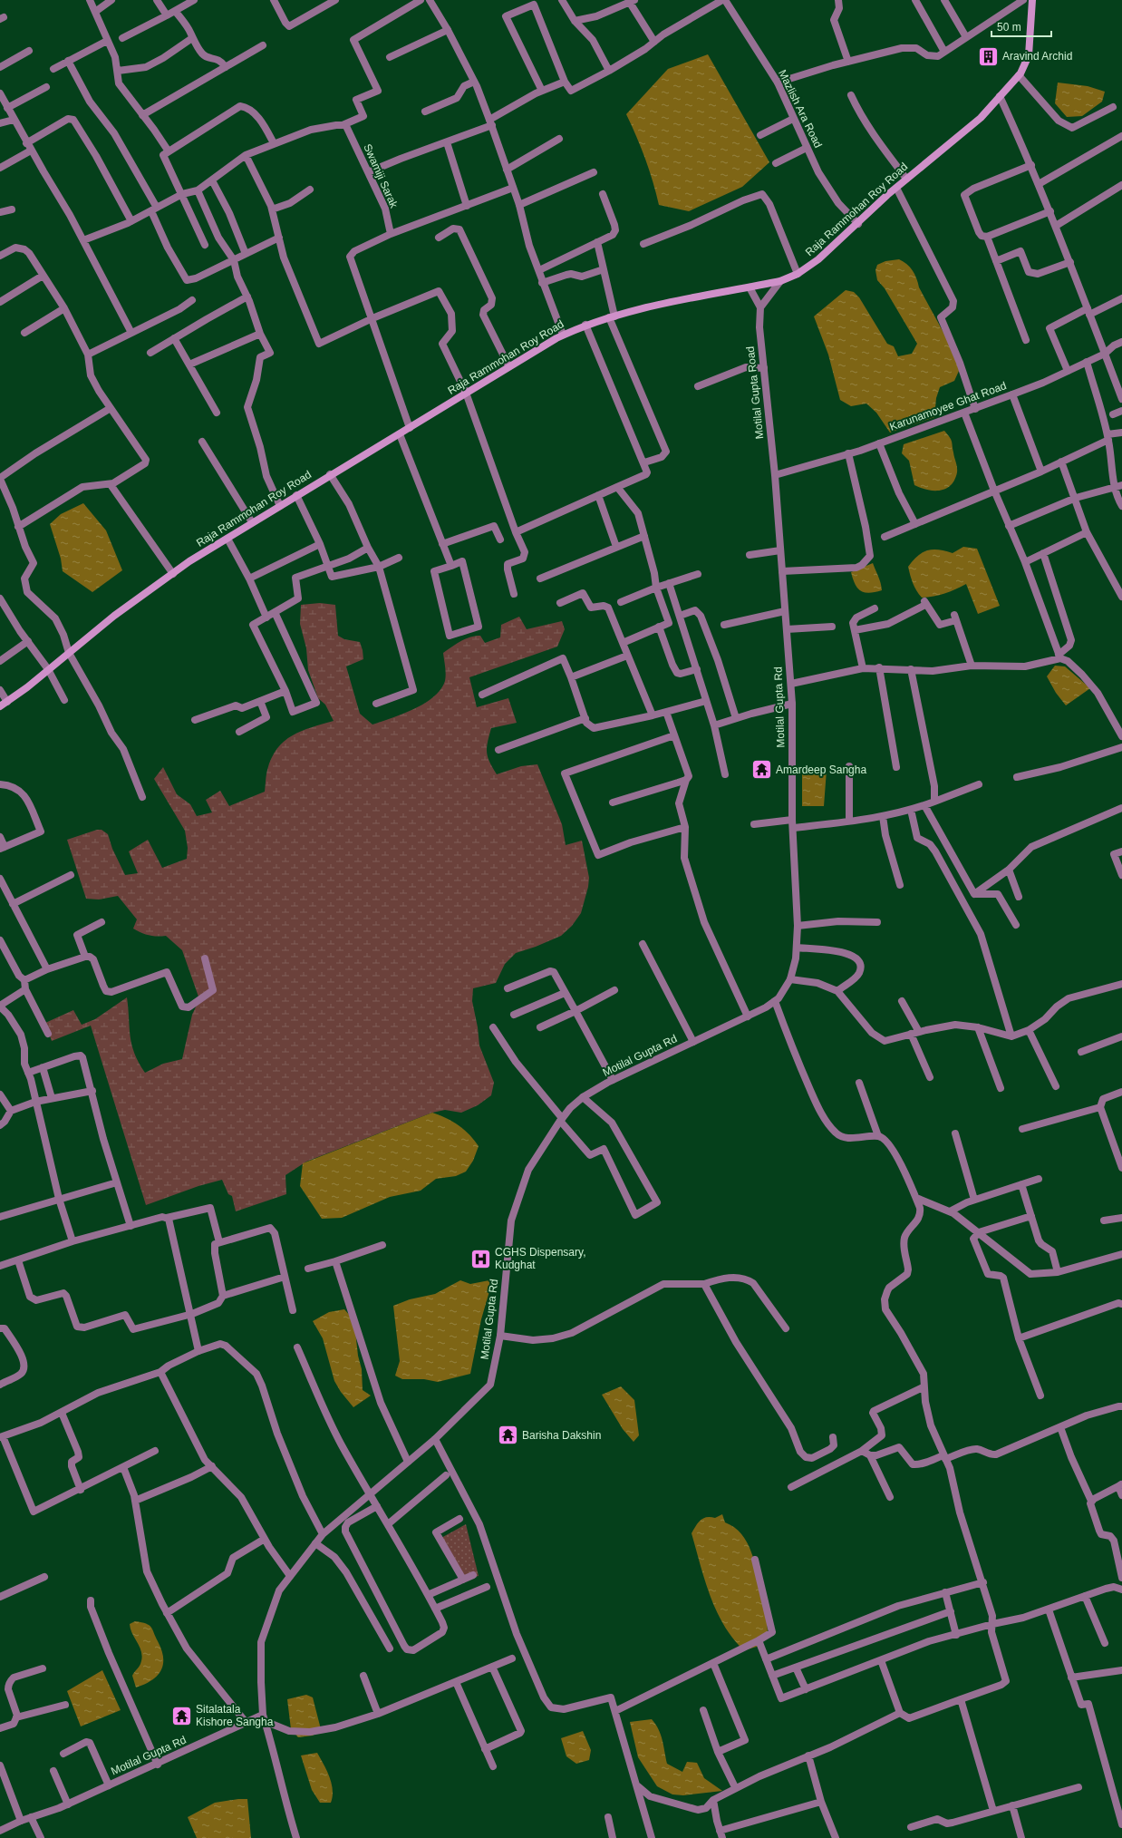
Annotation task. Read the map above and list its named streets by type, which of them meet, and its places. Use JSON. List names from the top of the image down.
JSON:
{
  "streets": {
    "main road": ["Raja Rammohan Roy Road"],
    "street": [
      "Mazlish Ara Road",
      "Swamiji Sarak",
      "Motilal Gupta Road",
      "Karunamoyee Ghat Road",
      "Motilal Gupta Rd"
    ]
  },
  "crossings": [
    ["Mazlish Ara Road", "Raja Rammohan Roy Road"],
    ["Motilal Gupta Road", "Karunamoyee Ghat Road"],
    ["Motilal Gupta Road", "Motilal Gupta Rd"],
    ["Karunamoyee Ghat Road", "Motilal Gupta Rd"]
  ],
  "places": {
    "building": ["Aravind Archid"],
    "temple": ["Amardeep Sangha", "Barisha Dakshin", "Sitalatala Kishore Sangha"],
    "hospital": ["CGHS Dispensary, Kudghat"]
  },
  "scale_bar": "50 m"
}
